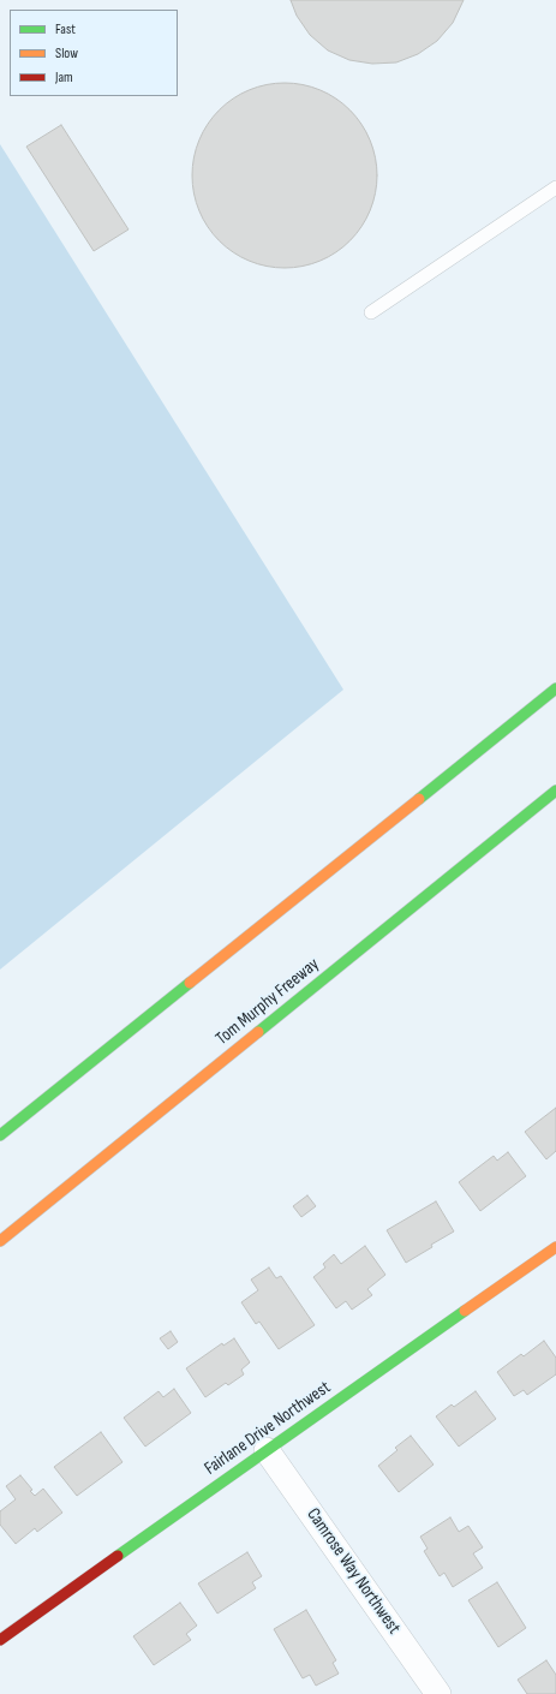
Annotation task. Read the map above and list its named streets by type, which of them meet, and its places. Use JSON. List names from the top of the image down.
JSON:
{
  "streets": {
    "main road": ["Tom Murphy Freeway", "Fairlane Drive Northwest"],
    "street": ["Camrose Way Northwest"]
  },
  "crossings": [
    ["Fairlane Drive Northwest", "Camrose Way Northwest"]
  ],
  "legend": ["Fast", "Slow", "Jam"]
}
